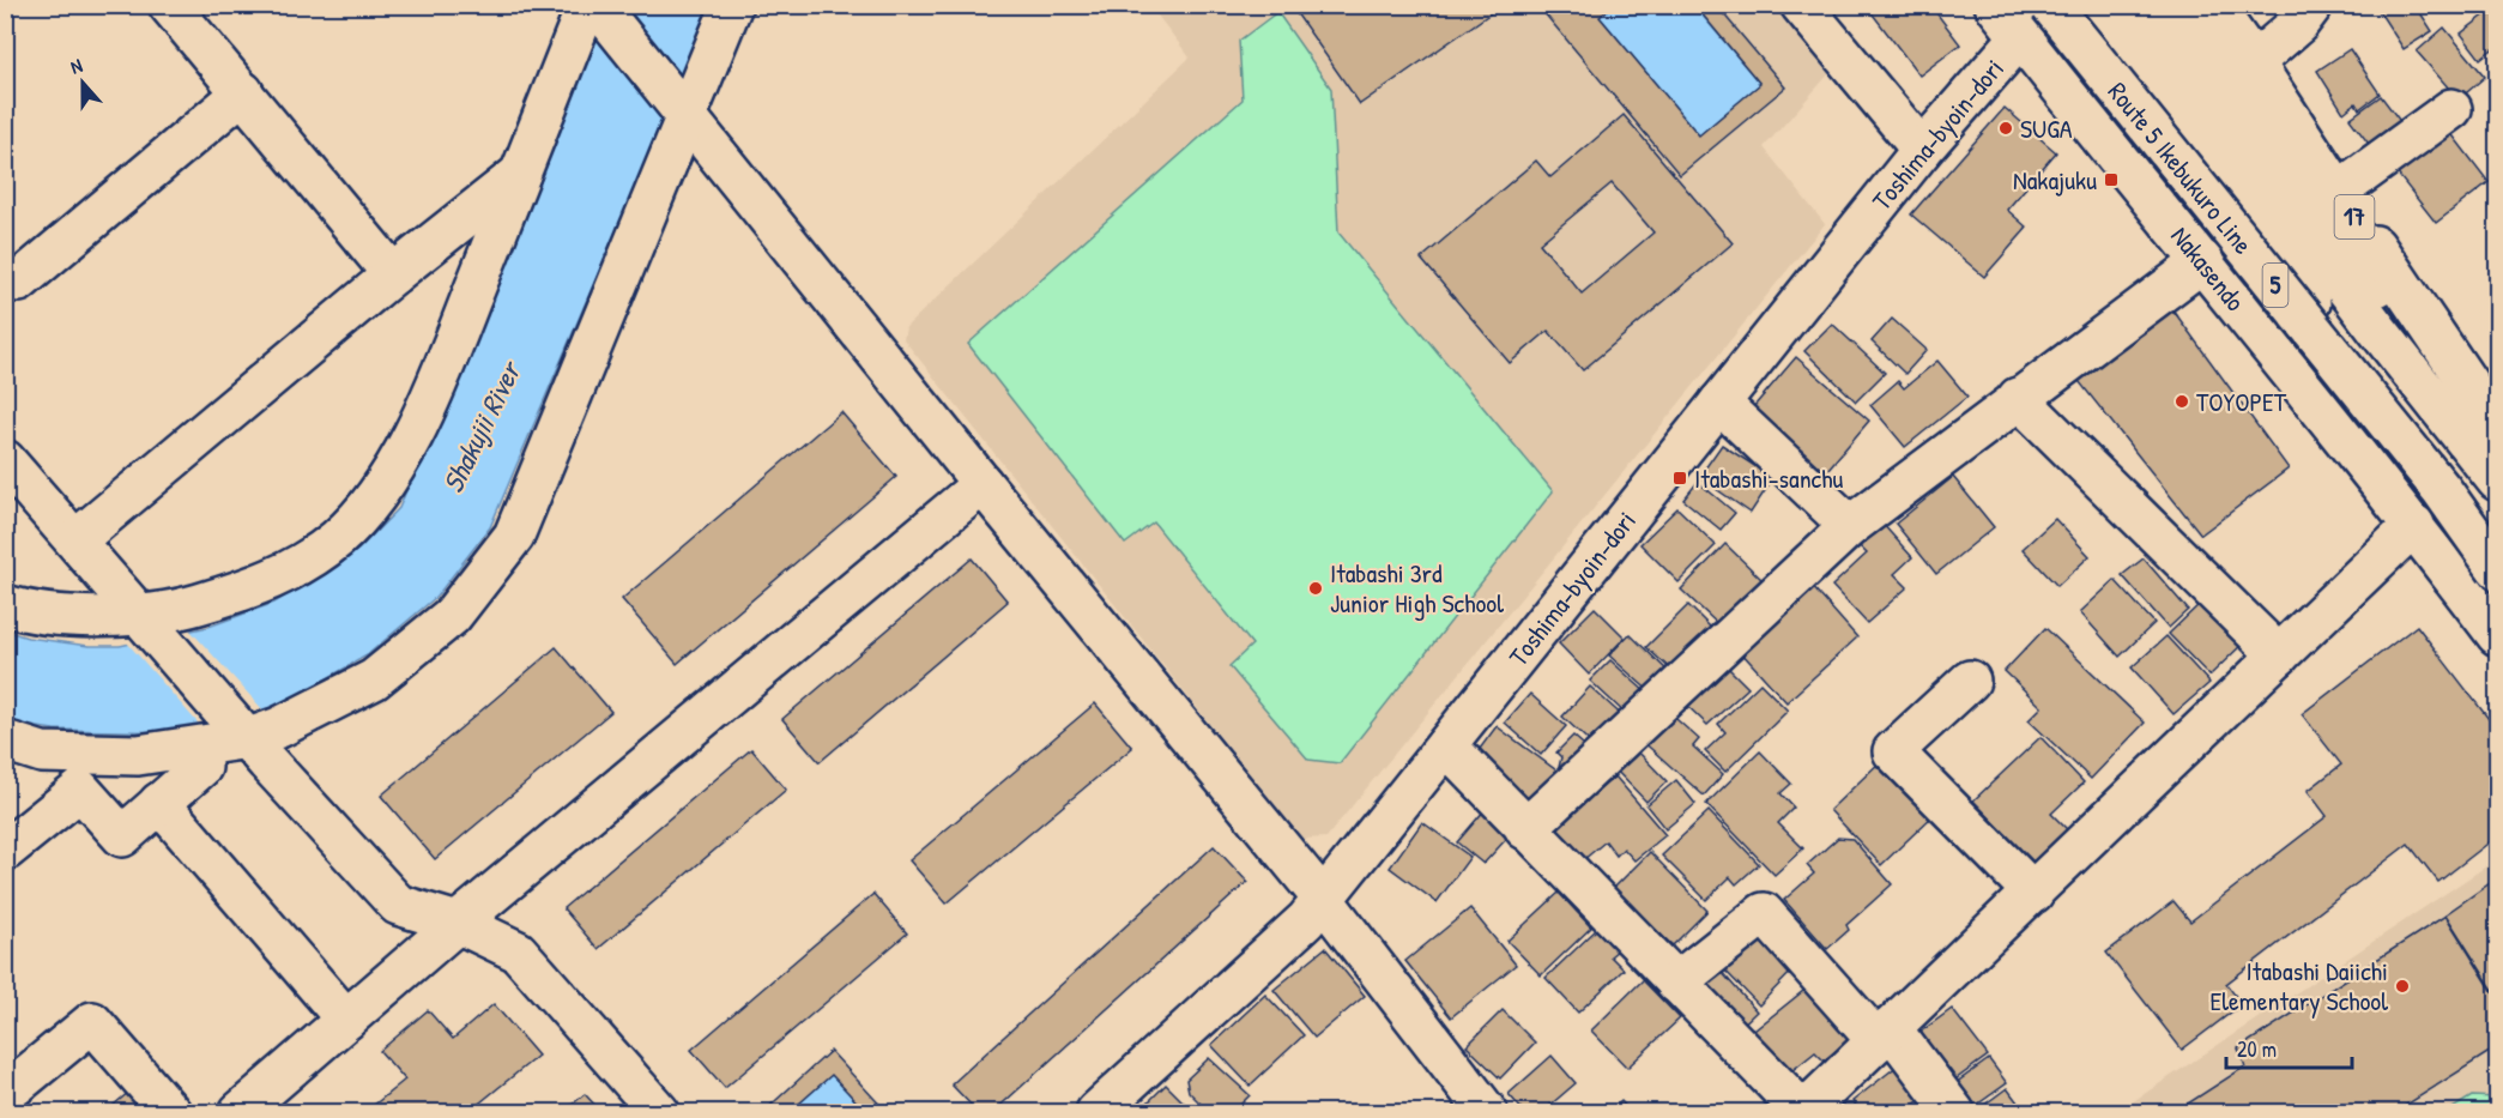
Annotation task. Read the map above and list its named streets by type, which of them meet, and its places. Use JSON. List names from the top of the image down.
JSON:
{
  "streets": {
    "main road": [
      "Toshima-byoin-dori",
      "Route 5 Ikebukuro Line",
      "17",
      "Nakasendo",
      "5"
    ]
  },
  "crossings": [
    ["Toshima-byoin-dori", "Route 5 Ikebukuro Line"],
    ["Toshima-byoin-dori", "Nakasendo"]
  ],
  "water": ["Shakujii River"],
  "places": {
    "other": [
      "SUGA",
      "TOYOPET",
      "Itabashi 3rd Junior High School",
      "Itabashi Daiichi Elementary School"
    ],
    "transit": ["Nakajuku", "Itabashi-sanchu"]
  },
  "scale_bar": "20 m",
  "north": "top"
}
